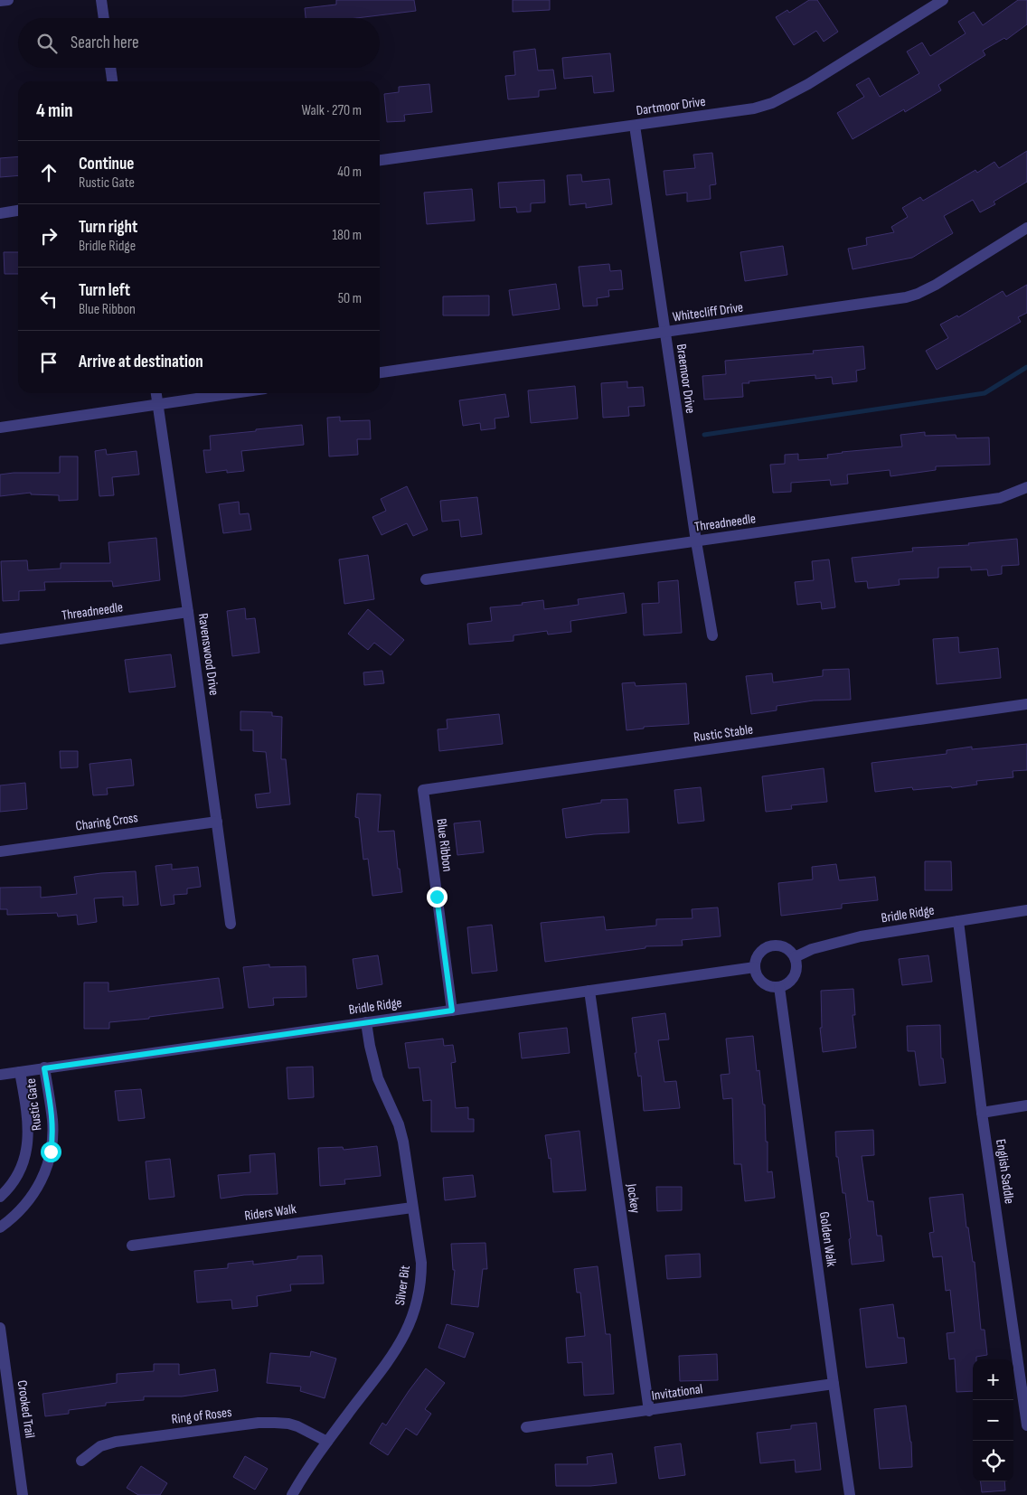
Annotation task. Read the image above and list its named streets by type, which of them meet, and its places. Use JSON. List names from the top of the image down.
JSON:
{
  "streets": {
    "street": [
      "Dartmoor Drive",
      "Whitecliff Drive",
      "Braemoor Drive",
      "Threadneedle",
      "Ravenswood Drive",
      "Rustic Stable",
      "Charing Cross",
      "Blue Ribbon",
      "Bridle Ridge",
      "Rustic Gate",
      "English Saddle",
      "Jockey",
      "Riders Walk",
      "Golden Walk",
      "Silver Bit",
      "Invitational",
      "Crooked Trail",
      "Ring of Roses"
    ]
  },
  "crossings": [
    ["Dartmoor Drive", "Braemoor Drive"],
    ["Whitecliff Drive", "Braemoor Drive"],
    ["Braemoor Drive", "Threadneedle"],
    ["Threadneedle", "Ravenswood Drive"],
    ["Ravenswood Drive", "Charing Cross"],
    ["Rustic Stable", "Blue Ribbon"],
    ["Blue Ribbon", "Bridle Ridge"],
    ["Bridle Ridge", "Rustic Gate"],
    ["Bridle Ridge", "English Saddle"],
    ["Bridle Ridge", "Jockey"],
    ["Bridle Ridge", "Golden Walk"],
    ["Bridle Ridge", "Silver Bit"],
    ["Jockey", "Invitational"],
    ["Riders Walk", "Silver Bit"],
    ["Golden Walk", "Invitational"],
    ["Silver Bit", "Ring of Roses"]
  ],
  "page": {
    "search": "Search here",
    "heading": ["4 min", "Walk · 270 m"],
    "list": [
      ["Continue", "Rustic Gate", "40 m"],
      ["Turn right", "Bridle Ridge", "180 m"],
      ["Turn left", "Blue Ribbon", "50 m"],
      "Arrive at destination"
    ],
    "map_buttons": ["+", "−"]
  }
}
